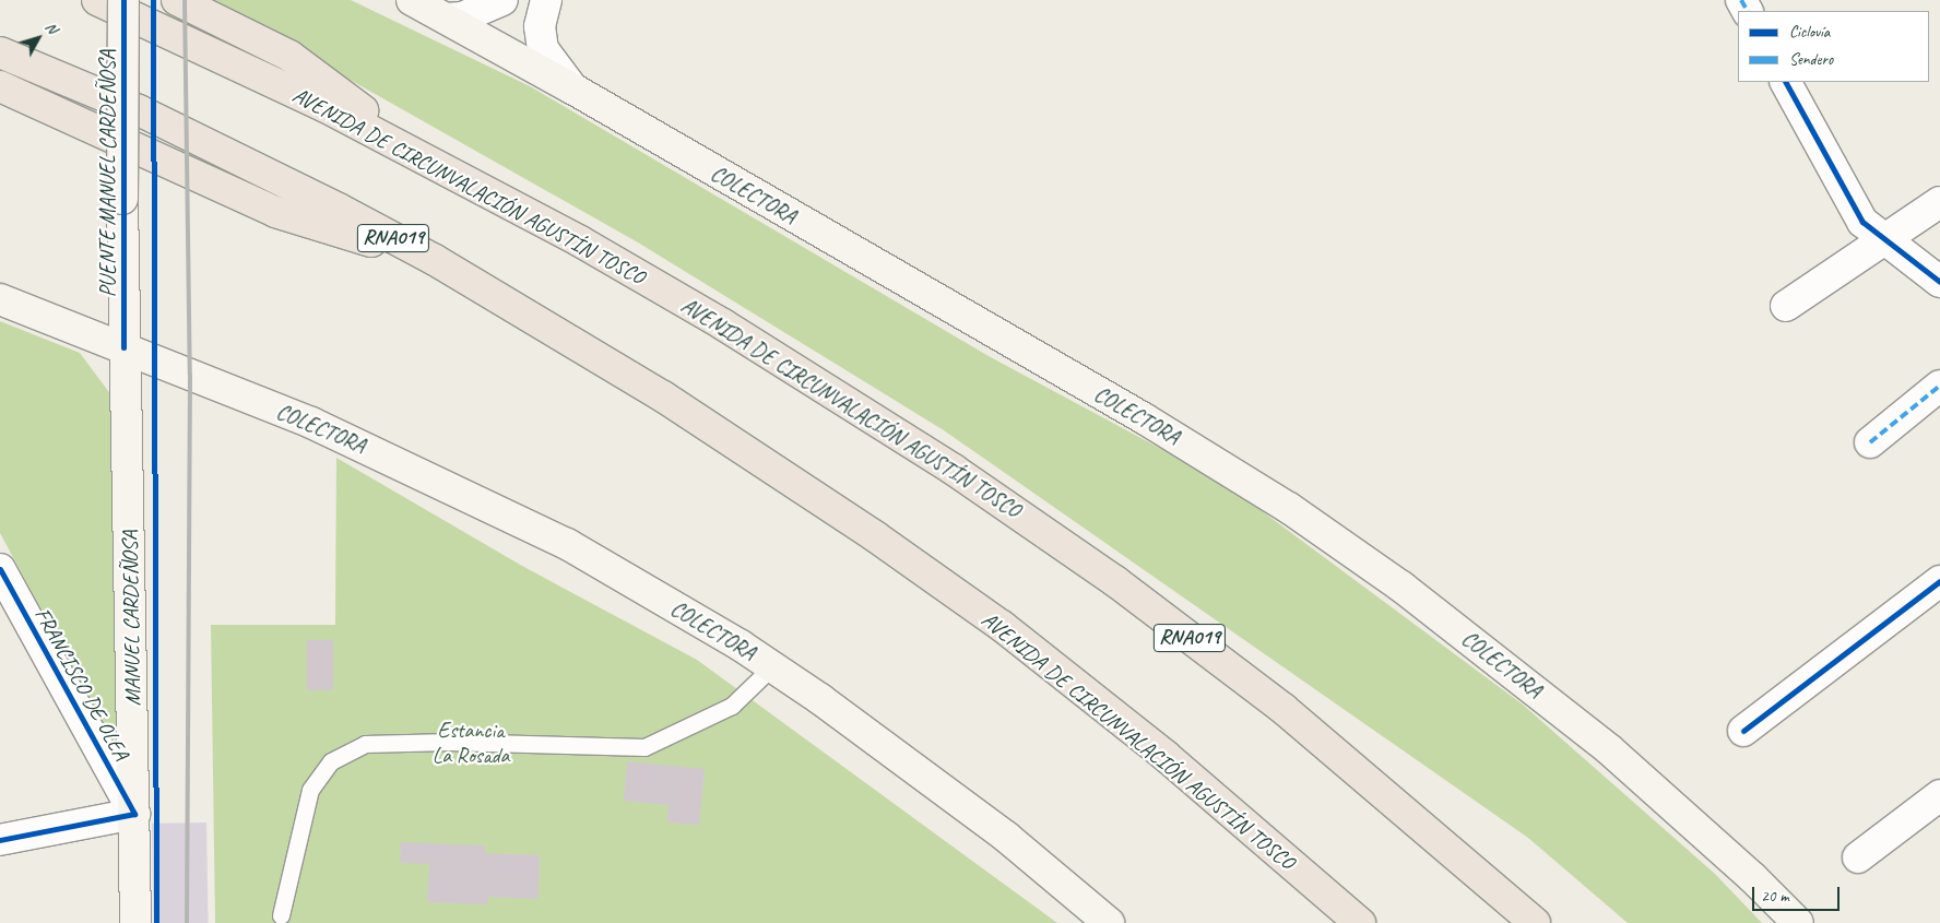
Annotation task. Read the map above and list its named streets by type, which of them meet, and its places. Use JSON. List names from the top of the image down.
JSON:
{
  "streets": {
    "highway": ["AVENIDA DE CIRCUNVALACIÓN AGUSTÍN TOSCO", "RNA019"],
    "main road": ["PUENTE MANUEL CARDEÑOSA", "COLECTORA", "MANUEL CARDEÑOSA"],
    "street": ["FRANCISCO DE OLEA"]
  },
  "crossings": [
    ["PUENTE MANUEL CARDEÑOSA", "COLECTORA"],
    ["PUENTE MANUEL CARDEÑOSA", "MANUEL CARDEÑOSA"],
    ["COLECTORA", "MANUEL CARDEÑOSA"],
    ["MANUEL CARDEÑOSA", "FRANCISCO DE OLEA"]
  ],
  "parks": ["Estancia La Rosada"],
  "legend": ["Ciclovía", "Sendero"],
  "scale_bar": "20 m",
  "north": "top right"
}
